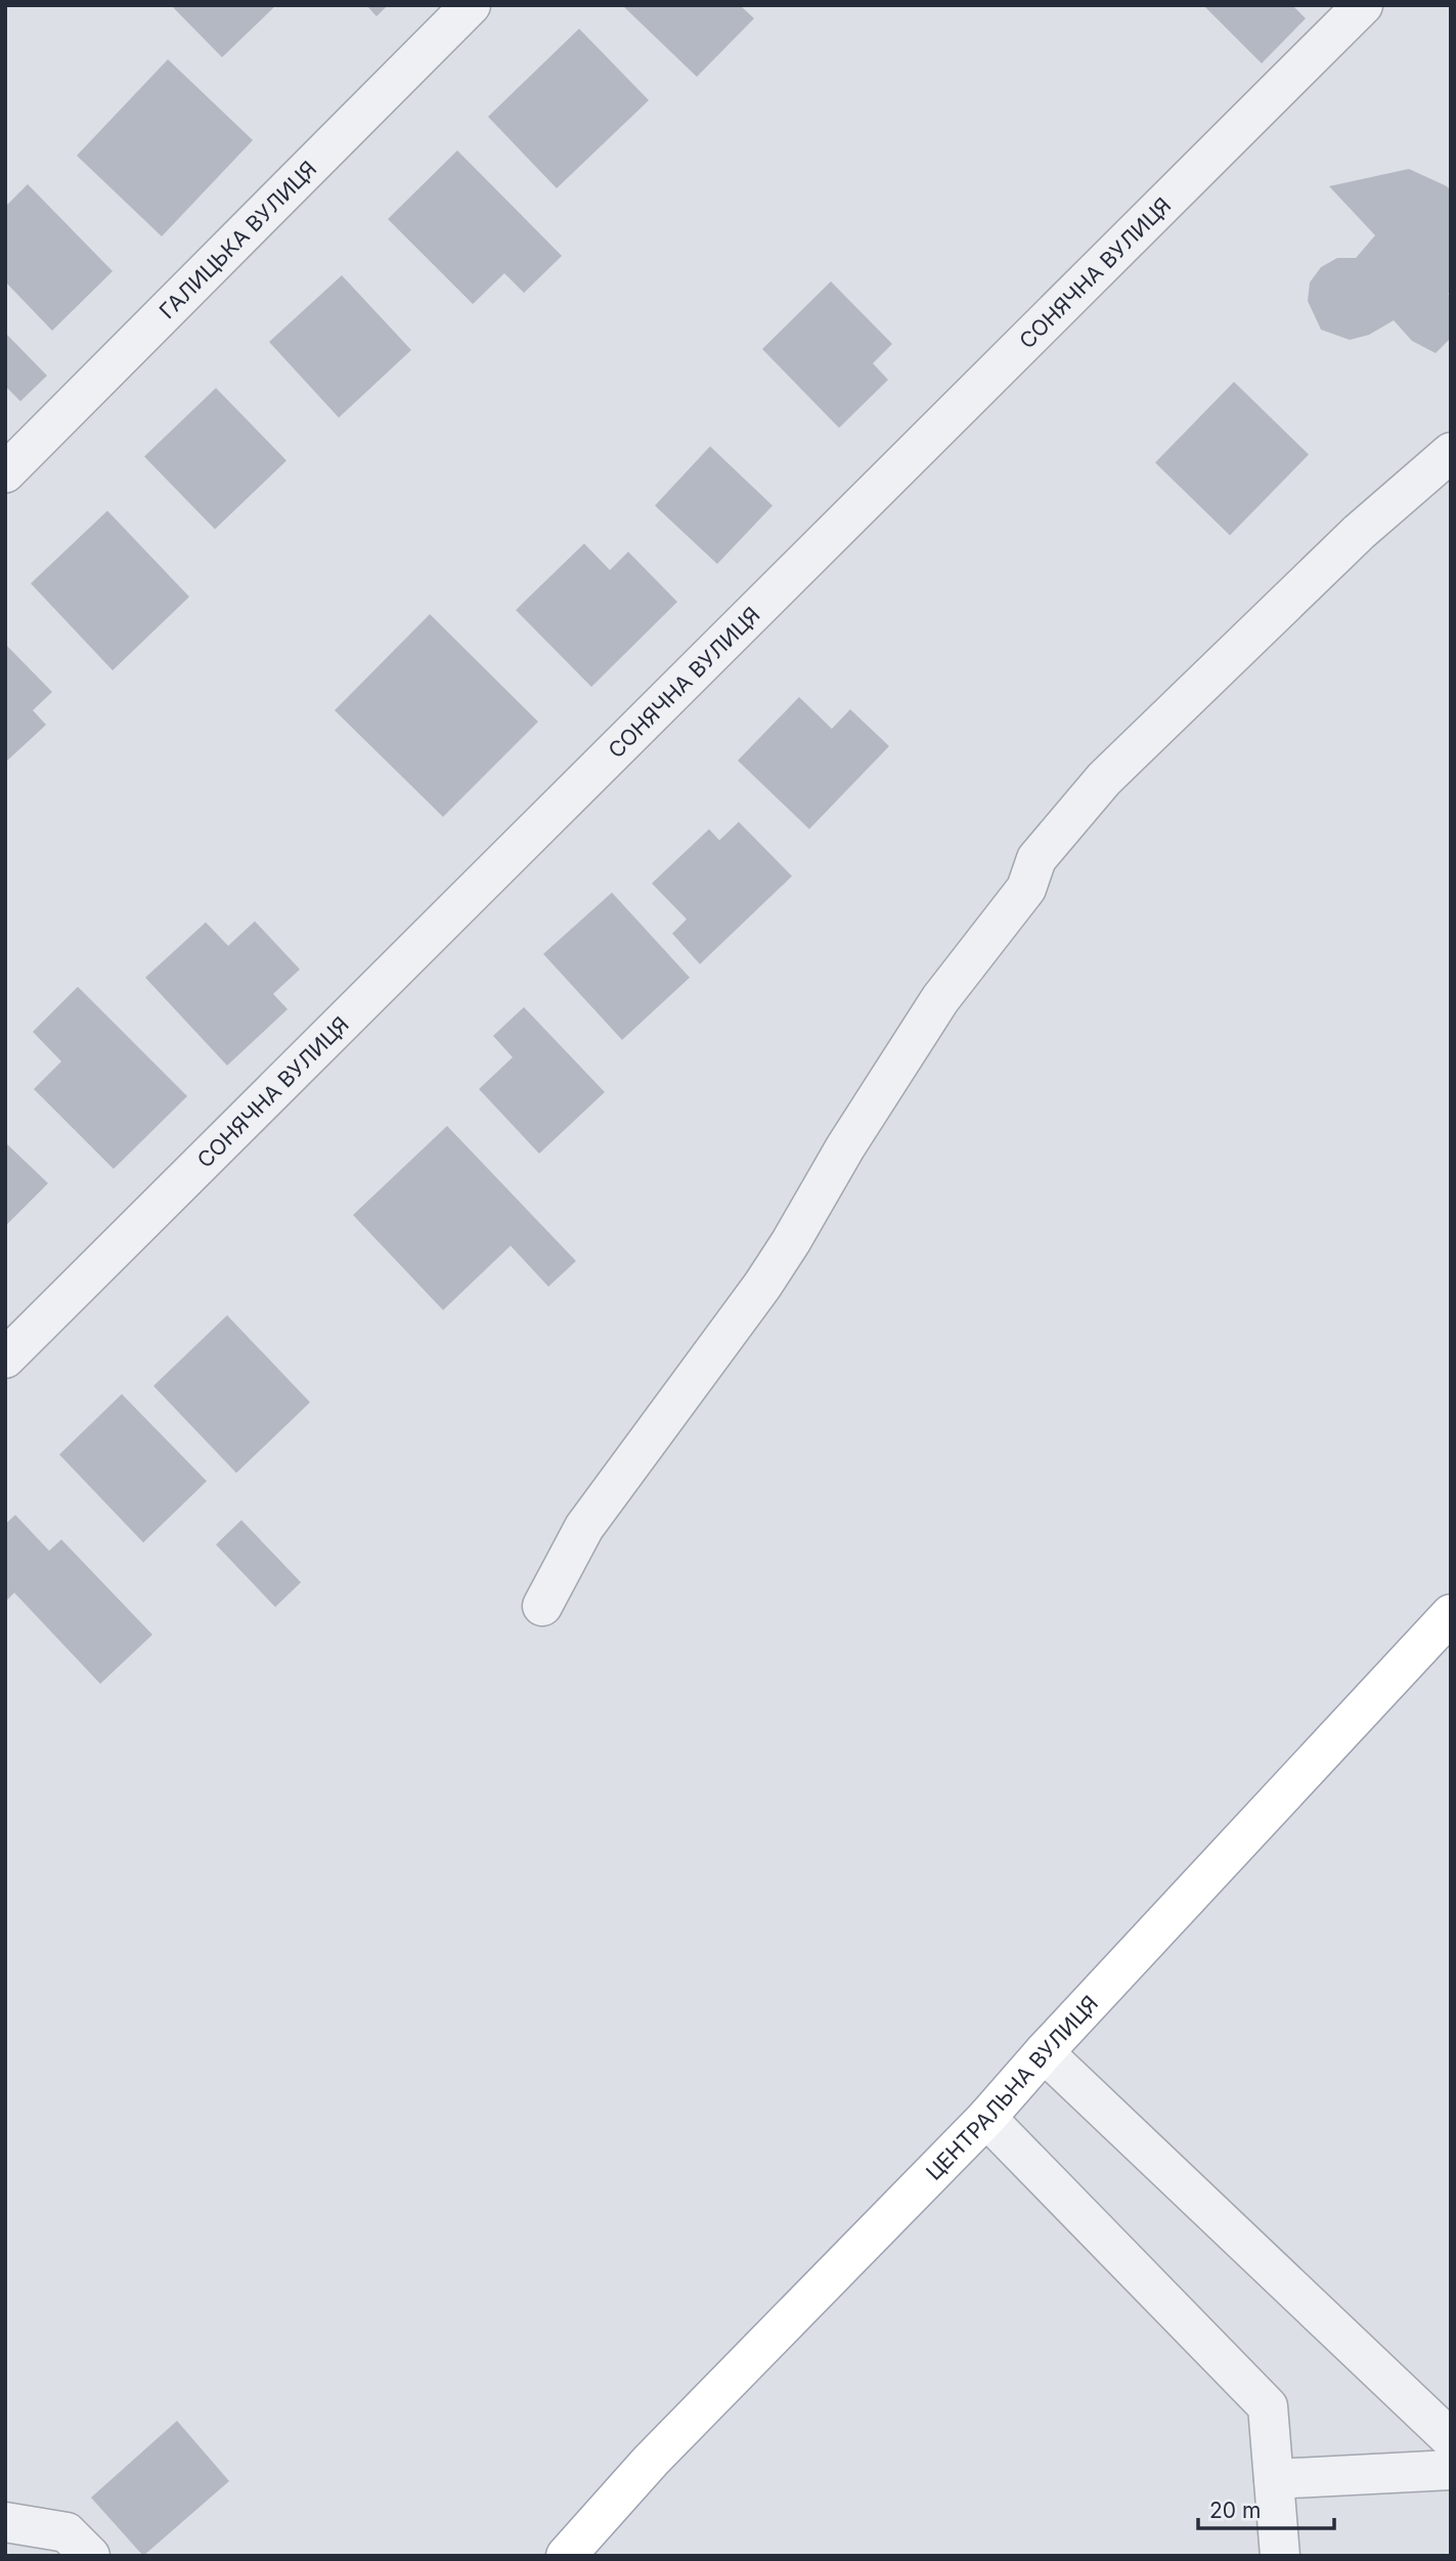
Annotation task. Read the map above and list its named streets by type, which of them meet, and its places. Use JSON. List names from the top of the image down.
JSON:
{
  "streets": {
    "main road": ["ЦЕНТРАЛЬНА ВУЛИЦЯ"],
    "street": ["ГАЛИЦЬКА ВУЛИЦЯ", "СОНЯЧНА ВУЛИЦЯ"]
  },
  "scale_bar": "20 m"
}
